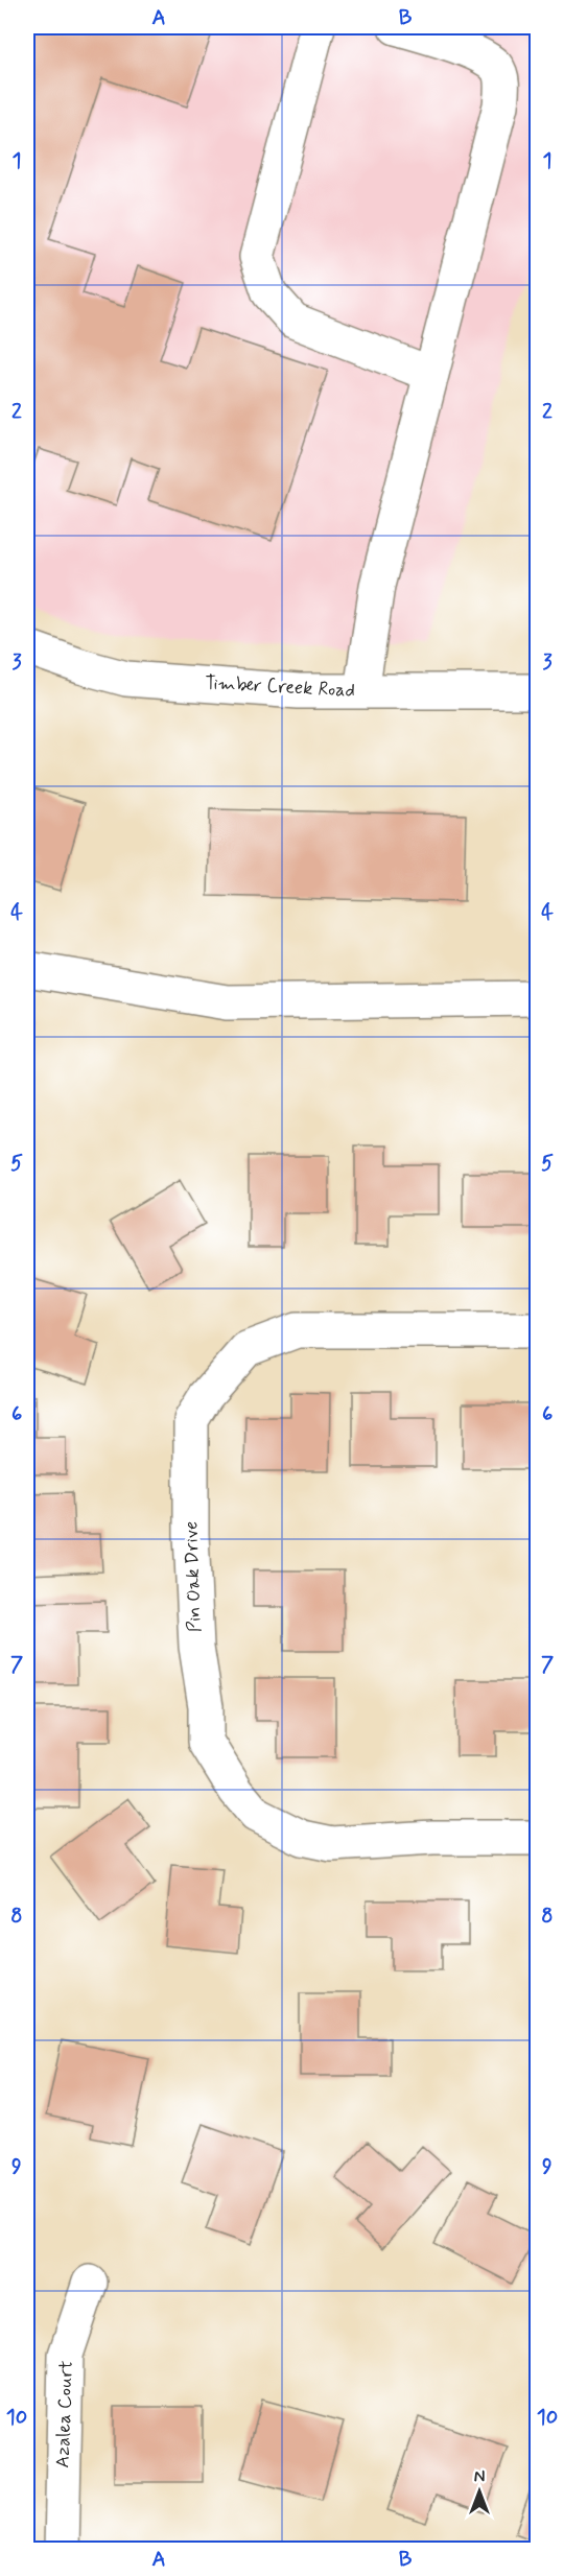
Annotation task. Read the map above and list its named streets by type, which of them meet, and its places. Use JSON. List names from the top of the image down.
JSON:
{
  "streets": {
    "street": ["Timber Creek Road", "Pin Oak Drive", "Azalea Court"]
  },
  "north": "top",
  "grid": {
    "columns": ["A", "B"],
    "rows": [
      "1",
      "2",
      "3",
      "4",
      "5",
      "6",
      "7",
      "8",
      "9",
      "10"
    ]
  }
}
